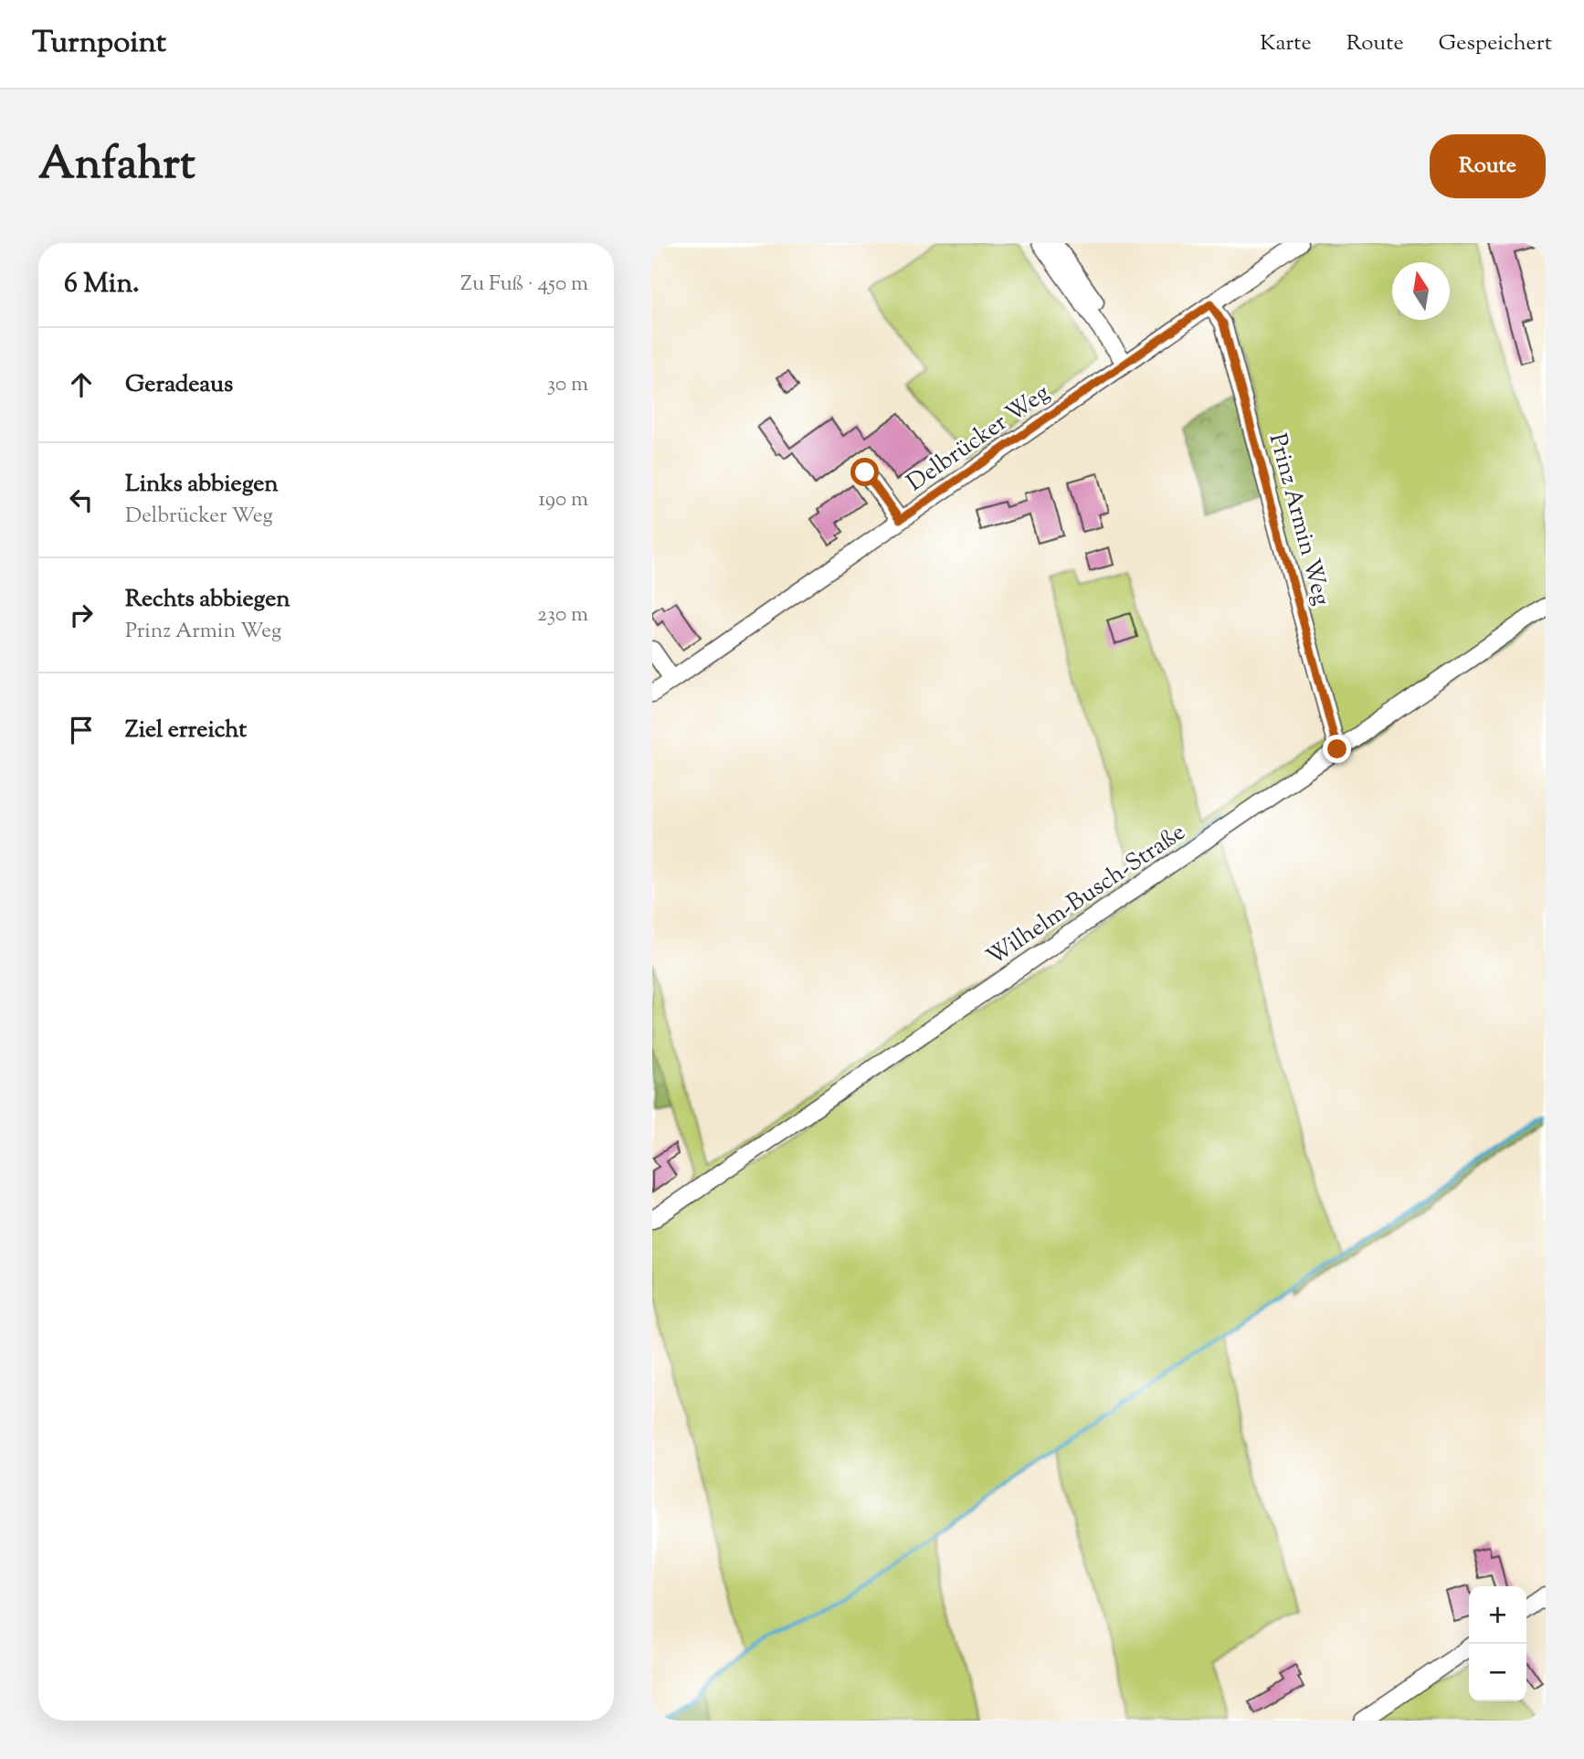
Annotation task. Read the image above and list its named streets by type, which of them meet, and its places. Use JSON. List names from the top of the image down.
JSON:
{
  "streets": {
    "street": ["Delbrücker Weg", "Prinz Armin Weg", "Wilhelm-Busch-Straße"]
  },
  "crossings": [
    ["Delbrücker Weg", "Prinz Armin Weg"],
    ["Prinz Armin Weg", "Wilhelm-Busch-Straße"]
  ],
  "north": "top",
  "page": {
    "header": "Turnpoint",
    "nav": ["Karte", "Route", "Gespeichert"],
    "title": "Anfahrt",
    "buttons": "Route",
    "heading": ["6 Min.", "Zu Fuß · 450 m"],
    "list": [
      ["Geradeaus", "30 m"],
      ["Links abbiegen", "Delbrücker Weg", "190 m"],
      ["Rechts abbiegen", "Prinz Armin Weg", "230 m"],
      "Ziel erreicht"
    ],
    "map_buttons": ["+", "−"]
  }
}
